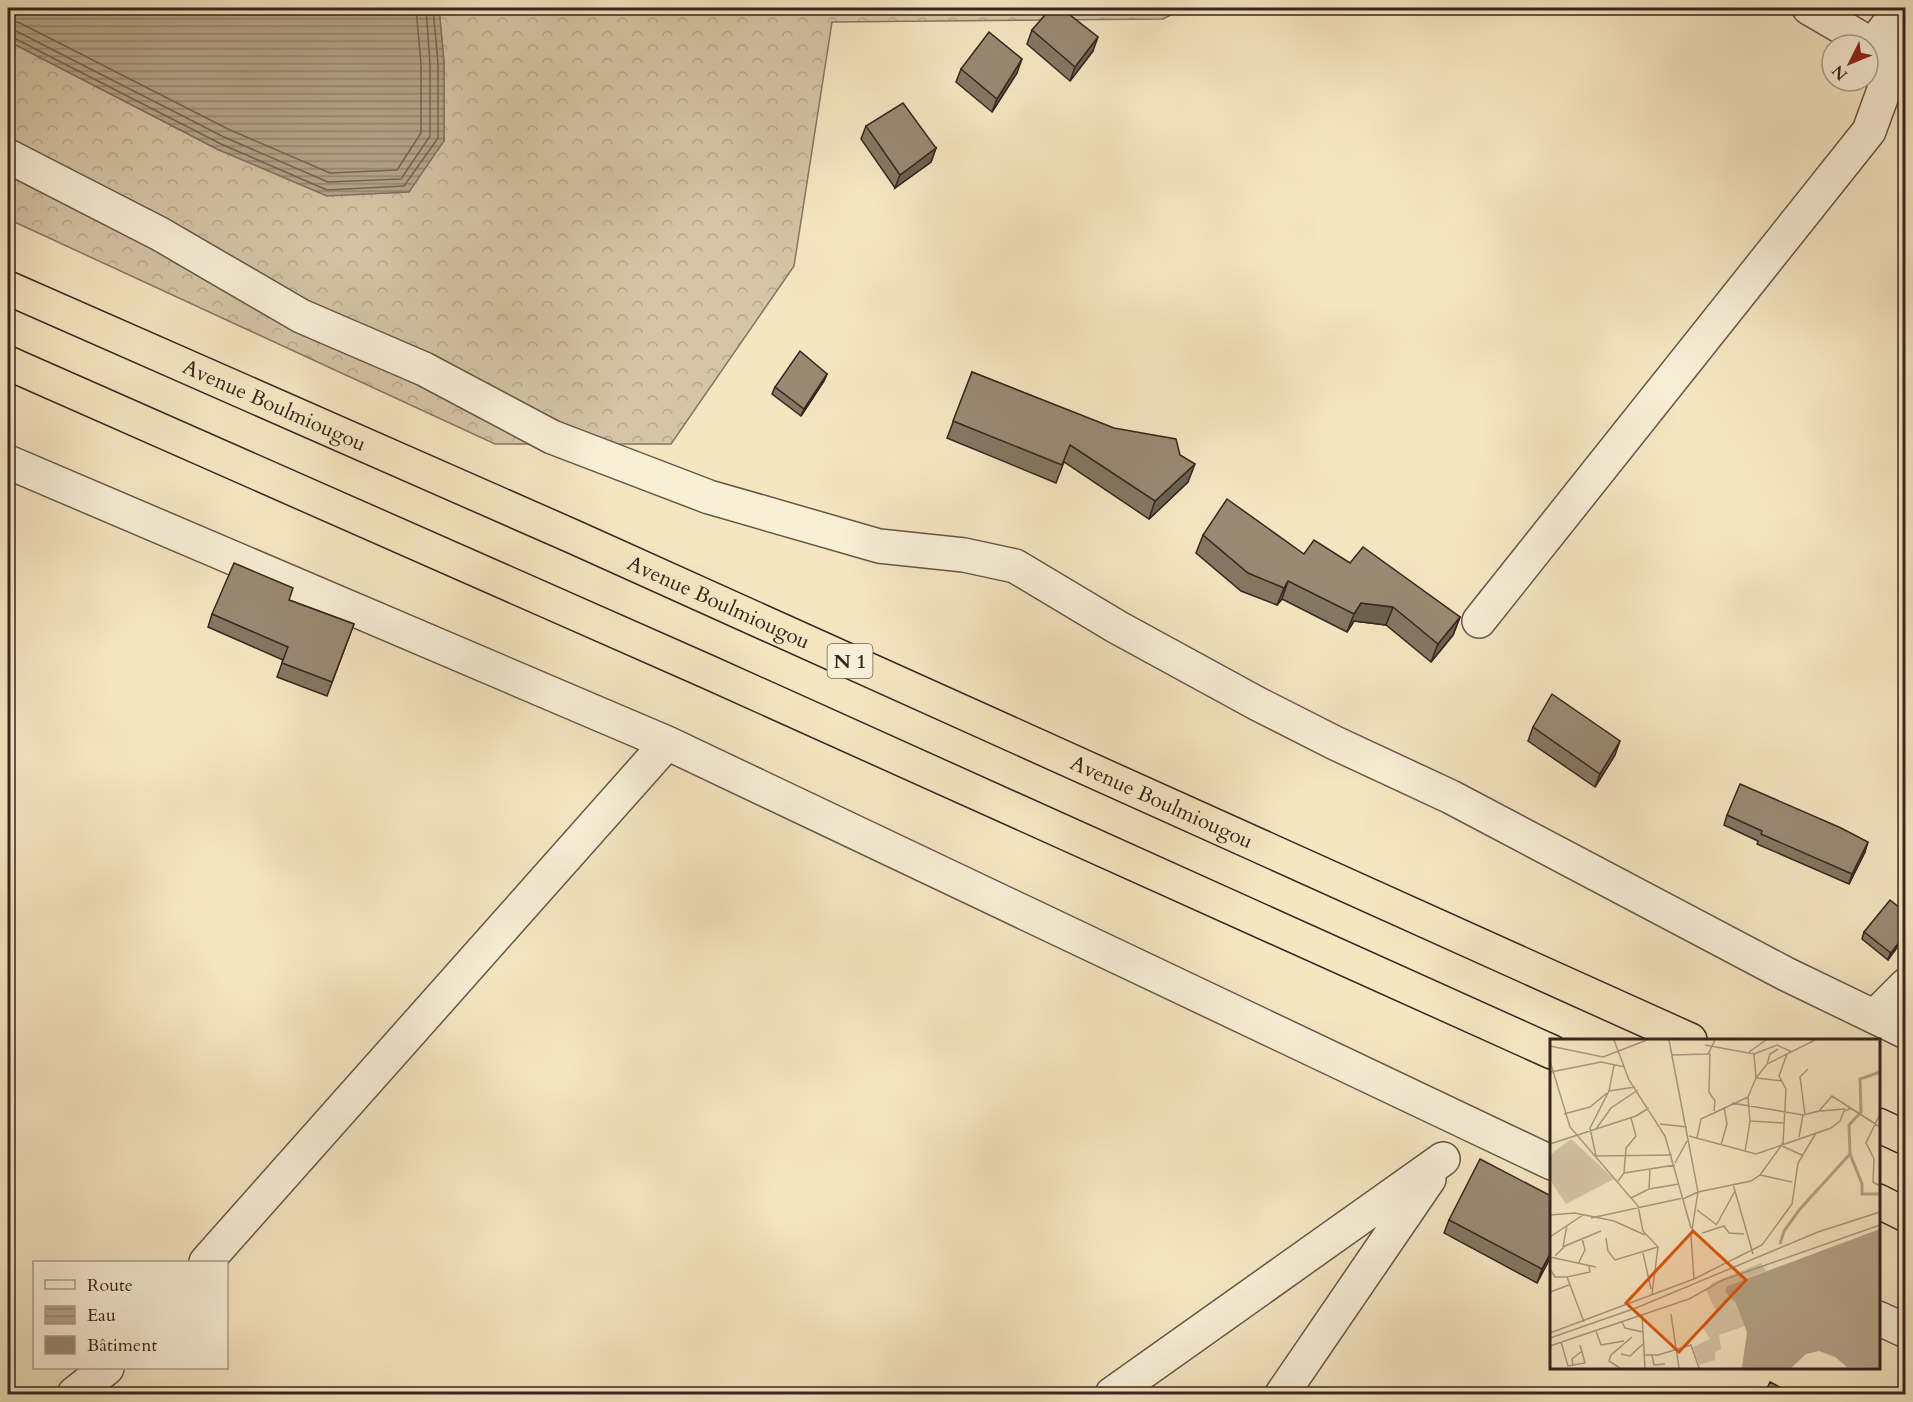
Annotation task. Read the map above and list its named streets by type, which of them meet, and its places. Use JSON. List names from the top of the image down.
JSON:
{
  "streets": {
    "highway": ["Avenue Boulmiougou", "N 1"]
  },
  "legend": ["Route", "Eau", "Bâtiment"],
  "north": "bottom left"
}
